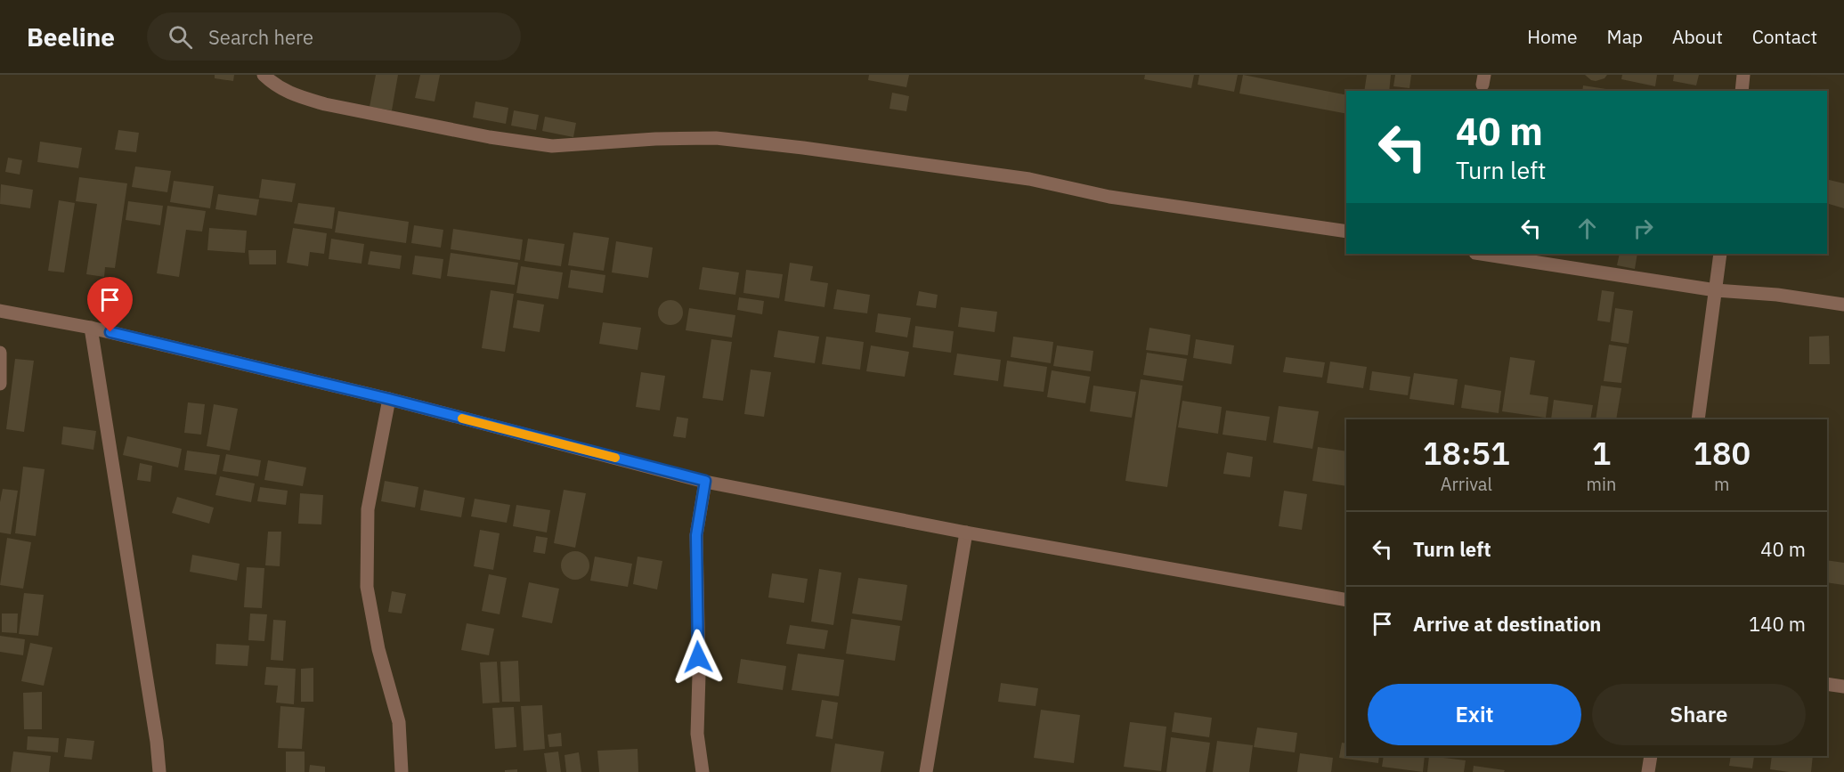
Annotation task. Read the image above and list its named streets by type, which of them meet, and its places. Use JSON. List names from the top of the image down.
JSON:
{
  "page": {
    "header": "Beeline",
    "search": "Search here",
    "nav": [
      "Home",
      "Map",
      "About",
      "Contact"
    ],
    "turn": ["40 m", "Turn left"],
    "eta": [
      "18:51",
      "Arrival",
      "1",
      "min",
      "180",
      "m"
    ],
    "list": [
      {
        "name": "Turn left",
        "value": "40 m"
      },
      {
        "name": "Arrive at destination",
        "value": "140 m"
      }
    ],
    "buttons": ["Exit", "Share"]
  }
}
